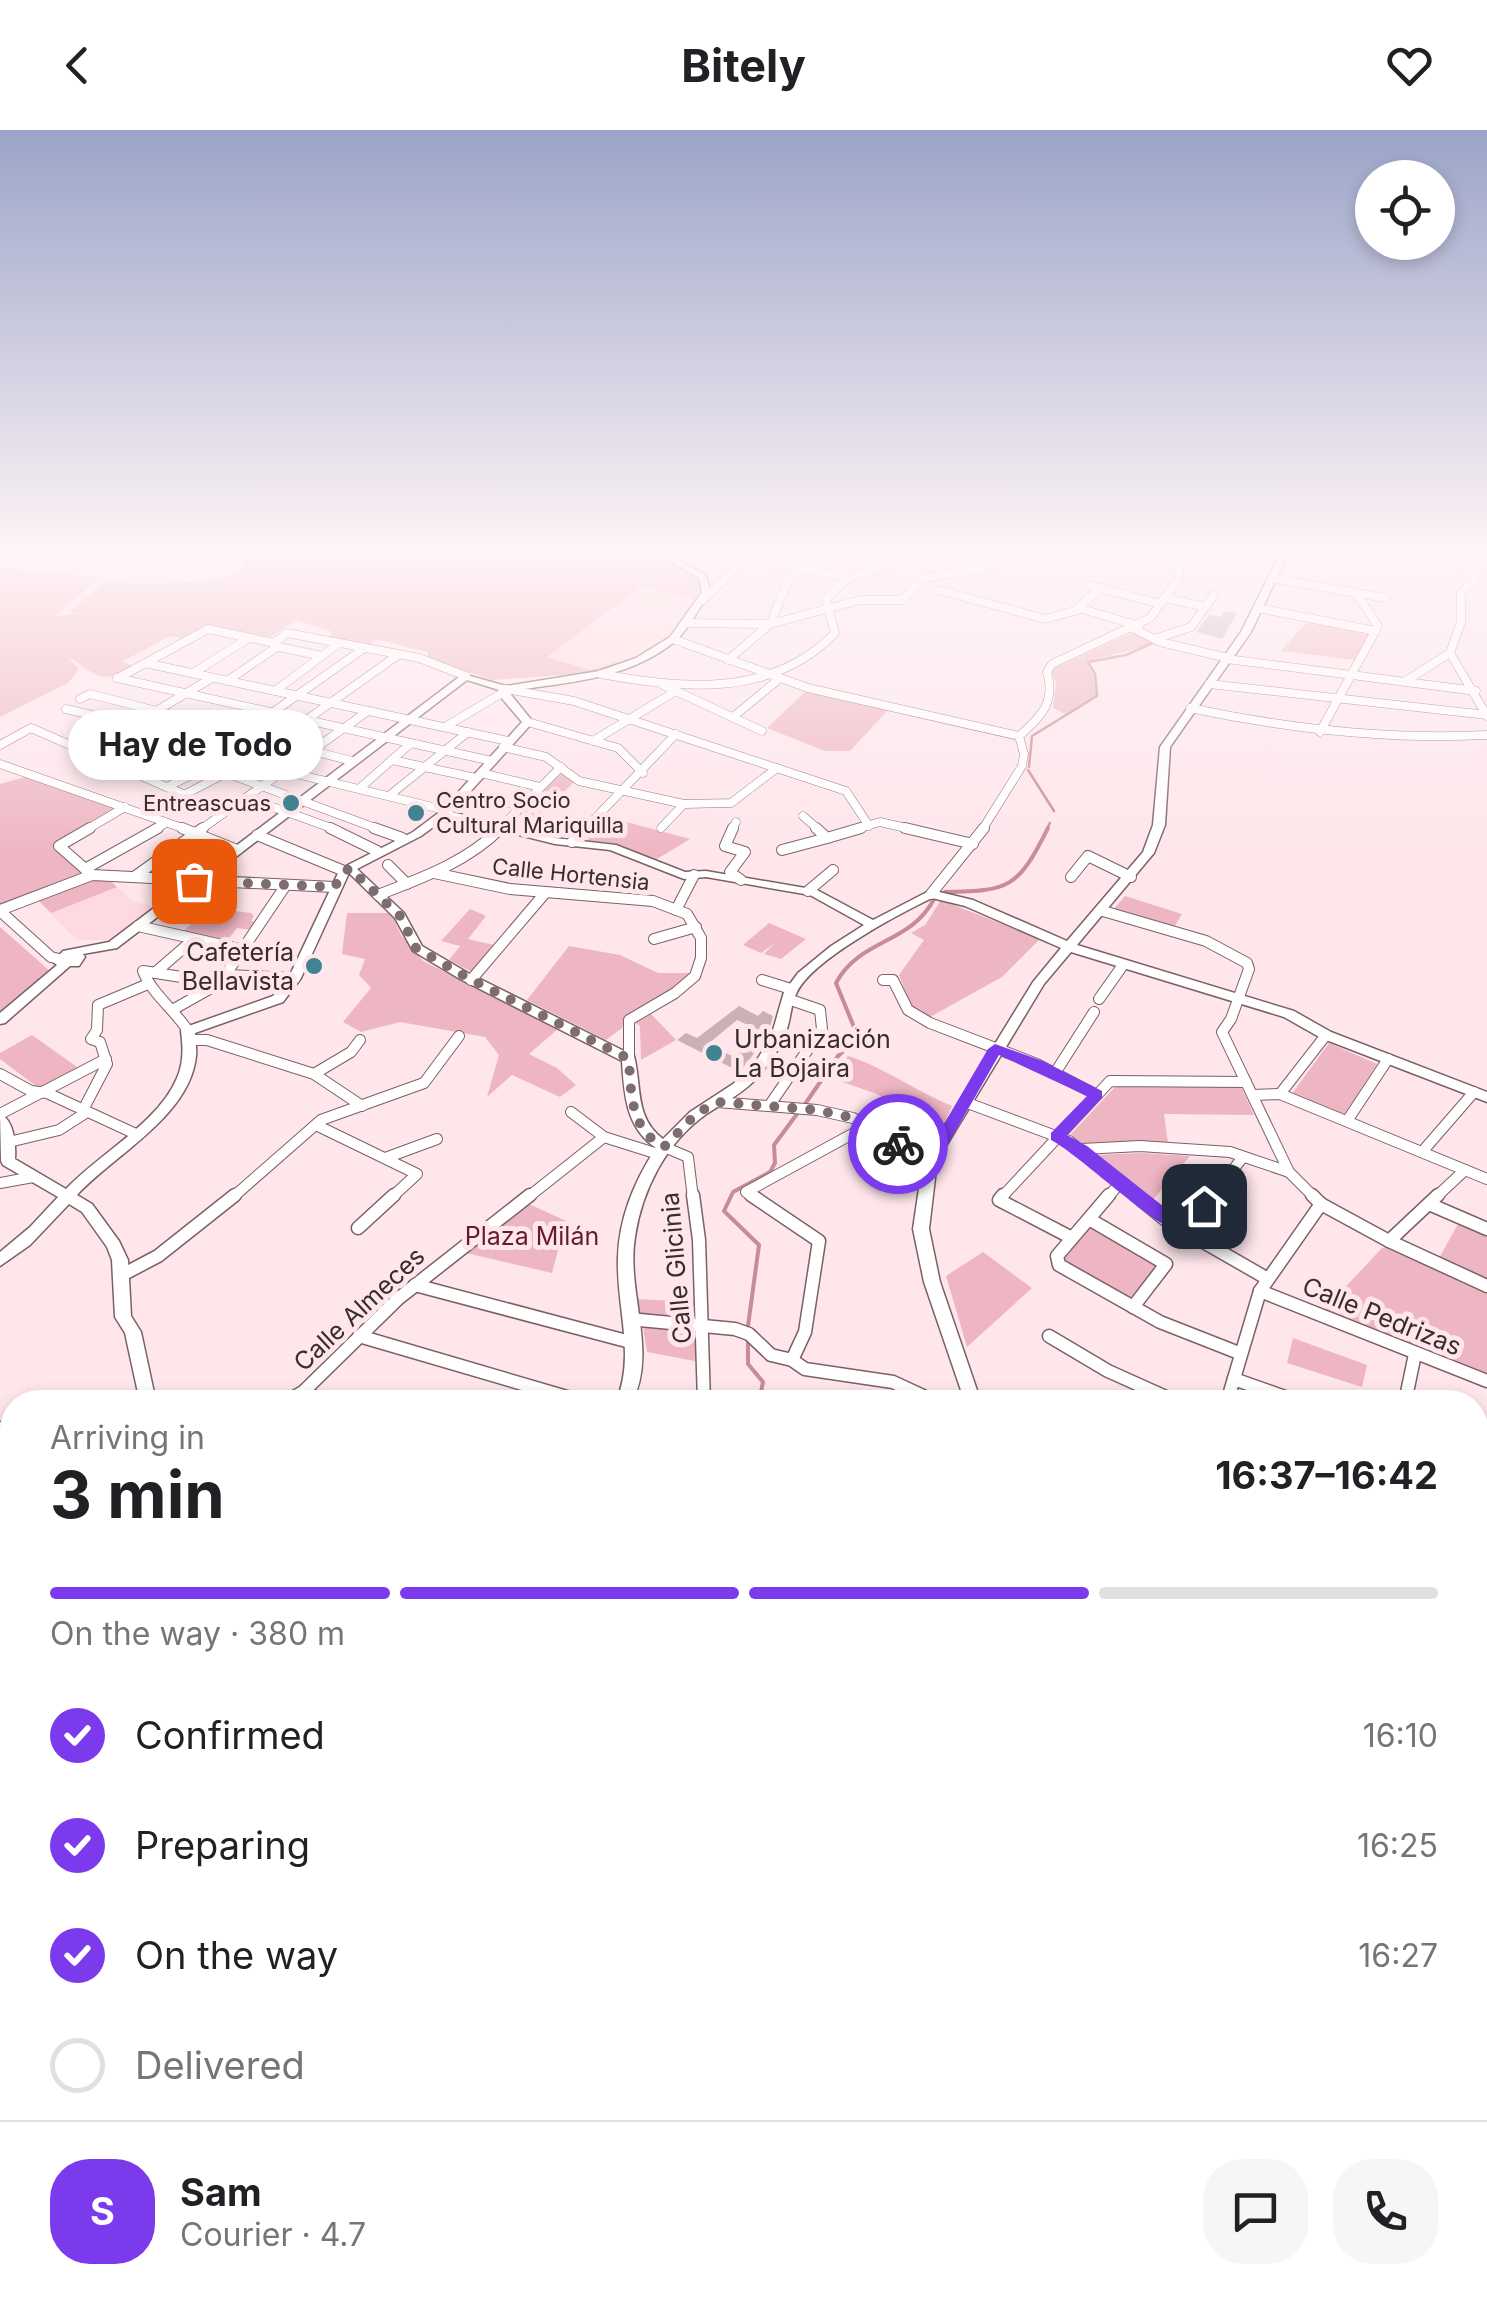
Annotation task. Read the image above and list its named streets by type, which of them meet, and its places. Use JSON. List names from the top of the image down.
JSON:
{
  "streets": {
    "street": [
      "Calle Hortensia",
      "Calle Glicinia",
      "Calle Almeces",
      "Calle Pedrizas"
    ]
  },
  "parks": ["Plaza Milán"],
  "places": [
    "Entreascuas",
    "Centro Socio Cultural Mariquilla",
    "Hay de Todo",
    "Cafetería Bellavista",
    "Urbanización La Bojaira"
  ],
  "page": {
    "header": "Bitely",
    "bubble": "Hay de Todo",
    "heading": ["3 min", "Arriving in", "16:37–16:42"],
    "panel": ["Sam", "Courier · 4.7"],
    "bar": "On the way · 380 m",
    "list": [
      ["Confirmed", "16:10"],
      ["Preparing", "16:25"],
      ["On the way", "16:27"],
      "Delivered"
    ],
    "round": "S"
  }
}
